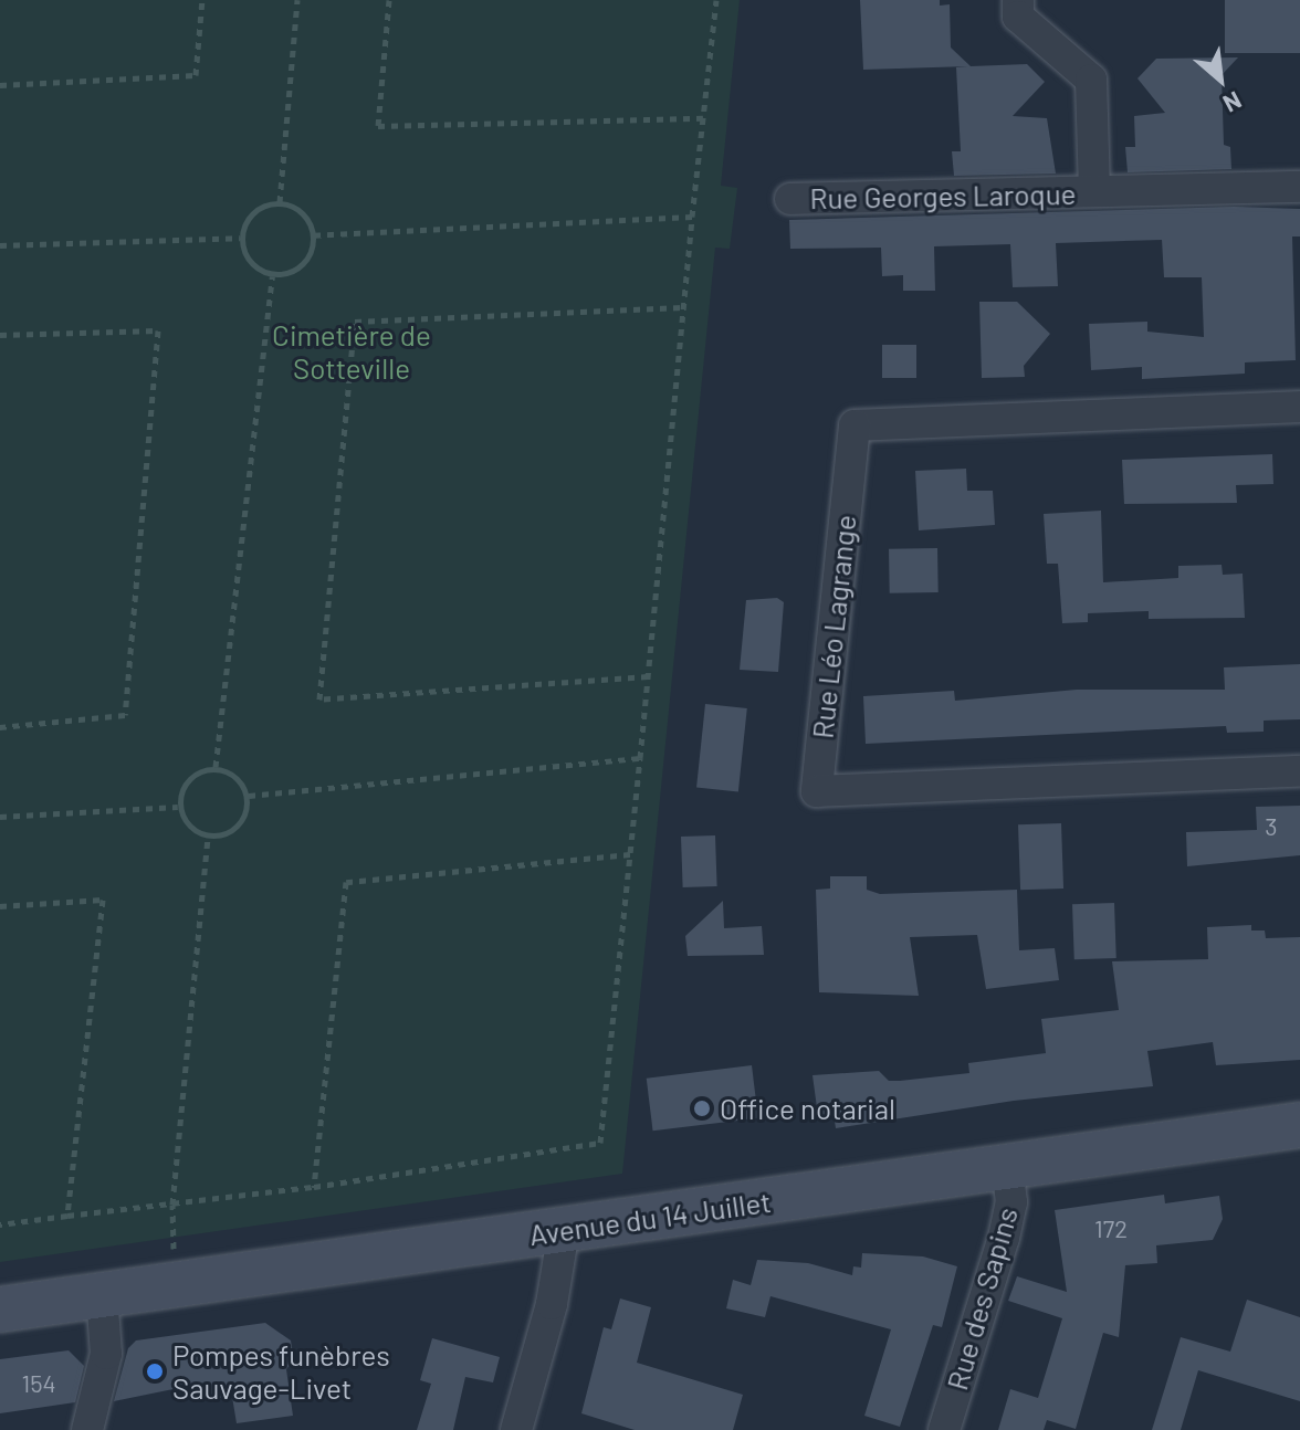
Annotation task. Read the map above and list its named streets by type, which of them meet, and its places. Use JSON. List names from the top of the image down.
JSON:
{
  "streets": {
    "main road": ["Avenue du 14 Juillet"],
    "street": ["Rue Georges Laroque", "Rue Léo Lagrange", "Rue des Sapins"]
  },
  "crossings": [
    ["Avenue du 14 Juillet", "Rue des Sapins"]
  ],
  "parks": ["Cimetière de Sotteville"],
  "places": ["Office notarial", "Pompes funèbres Sauvage-Livet"],
  "house_numbers": ["3", "172", "154"],
  "north": "bottom right"
}
